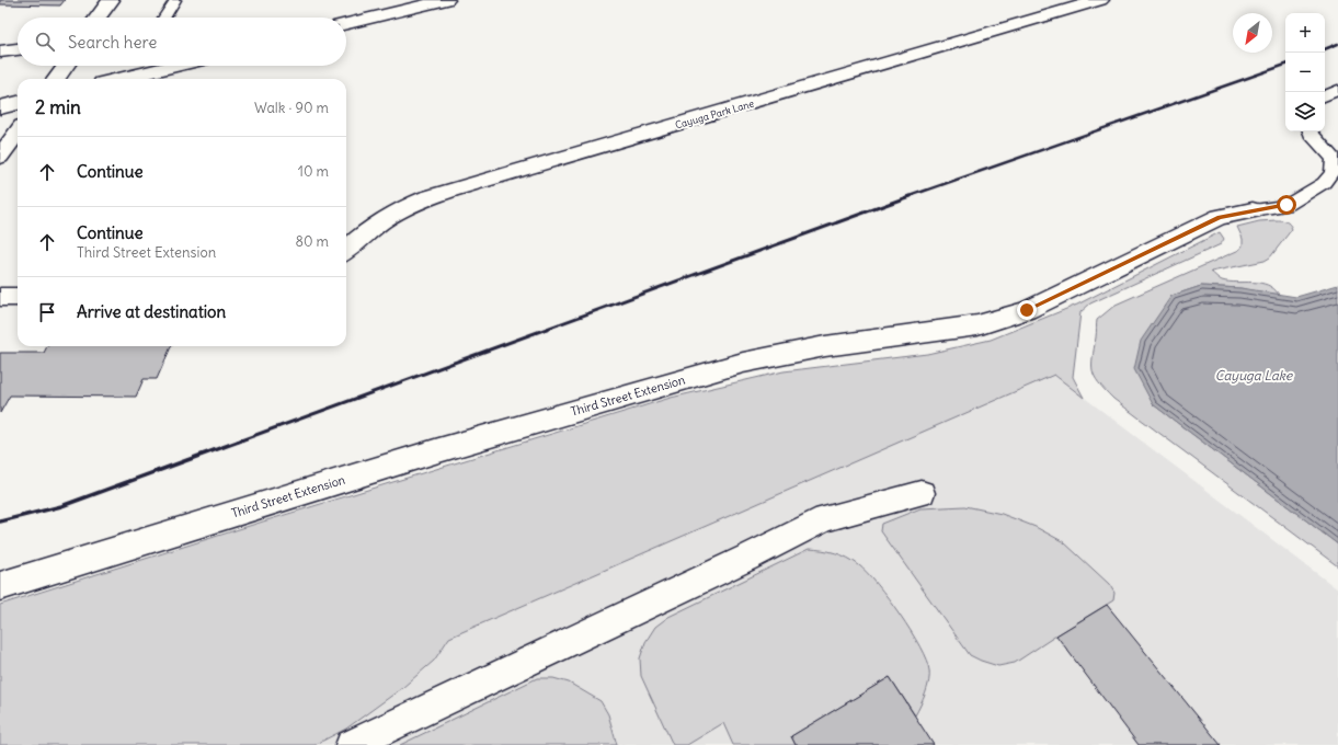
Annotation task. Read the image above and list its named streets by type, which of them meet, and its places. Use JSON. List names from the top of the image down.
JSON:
{
  "streets": {
    "main road": ["Cayuga Park Lane", "Third Street Extension"]
  },
  "water": ["Cayuga Lake"],
  "north": "bottom left",
  "page": {
    "map_buttons": ["+", "−"],
    "search": "Search here",
    "heading": ["2 min", "Walk · 90 m"],
    "list": [
      ["Continue", "10 m"],
      ["Continue", "Third Street Extension", "80 m"],
      "Arrive at destination"
    ]
  }
}
